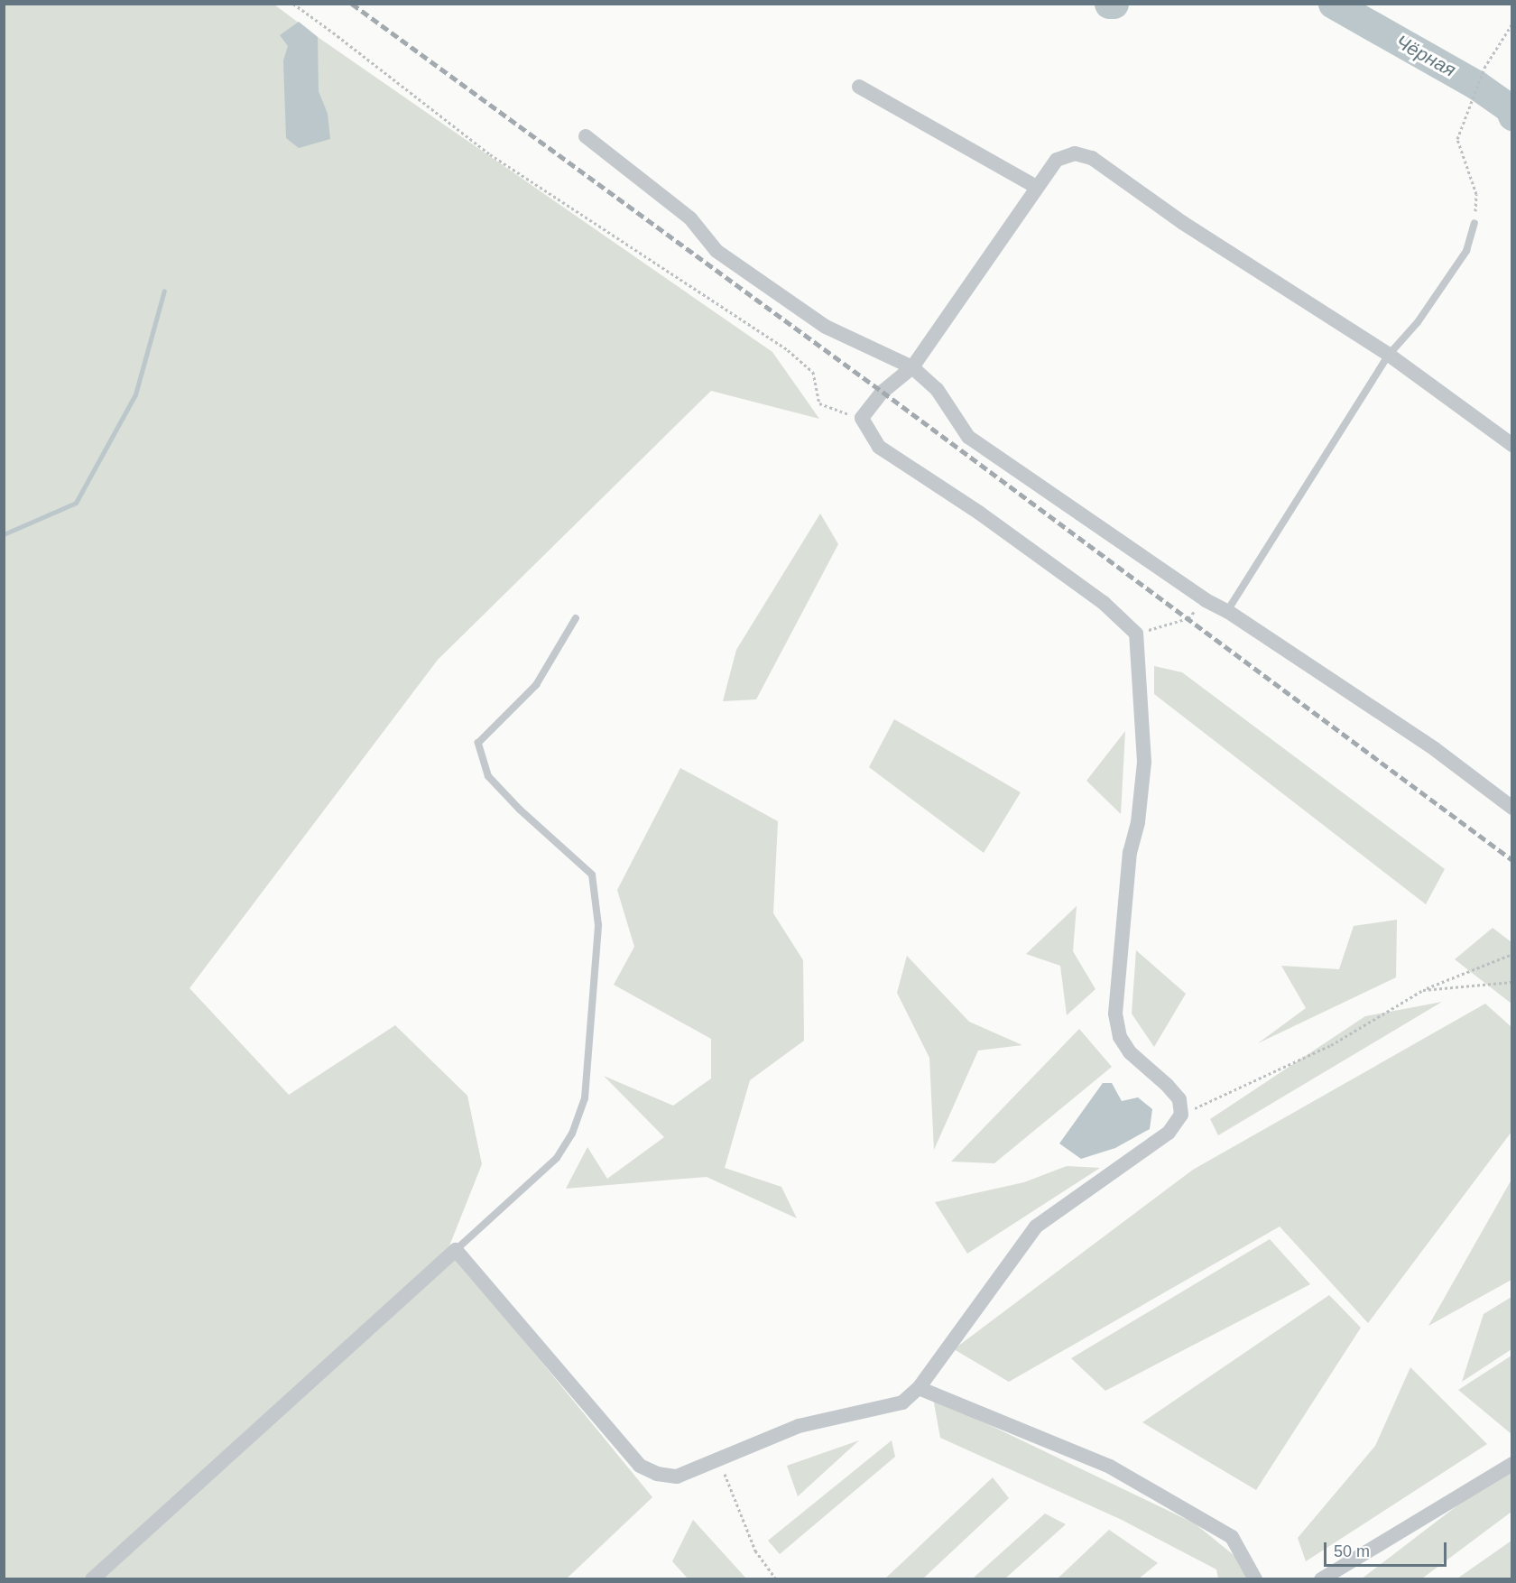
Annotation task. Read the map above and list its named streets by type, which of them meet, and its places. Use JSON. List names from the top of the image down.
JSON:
{
  "water": ["Чёрная"],
  "scale_bar": "50 m"
}
